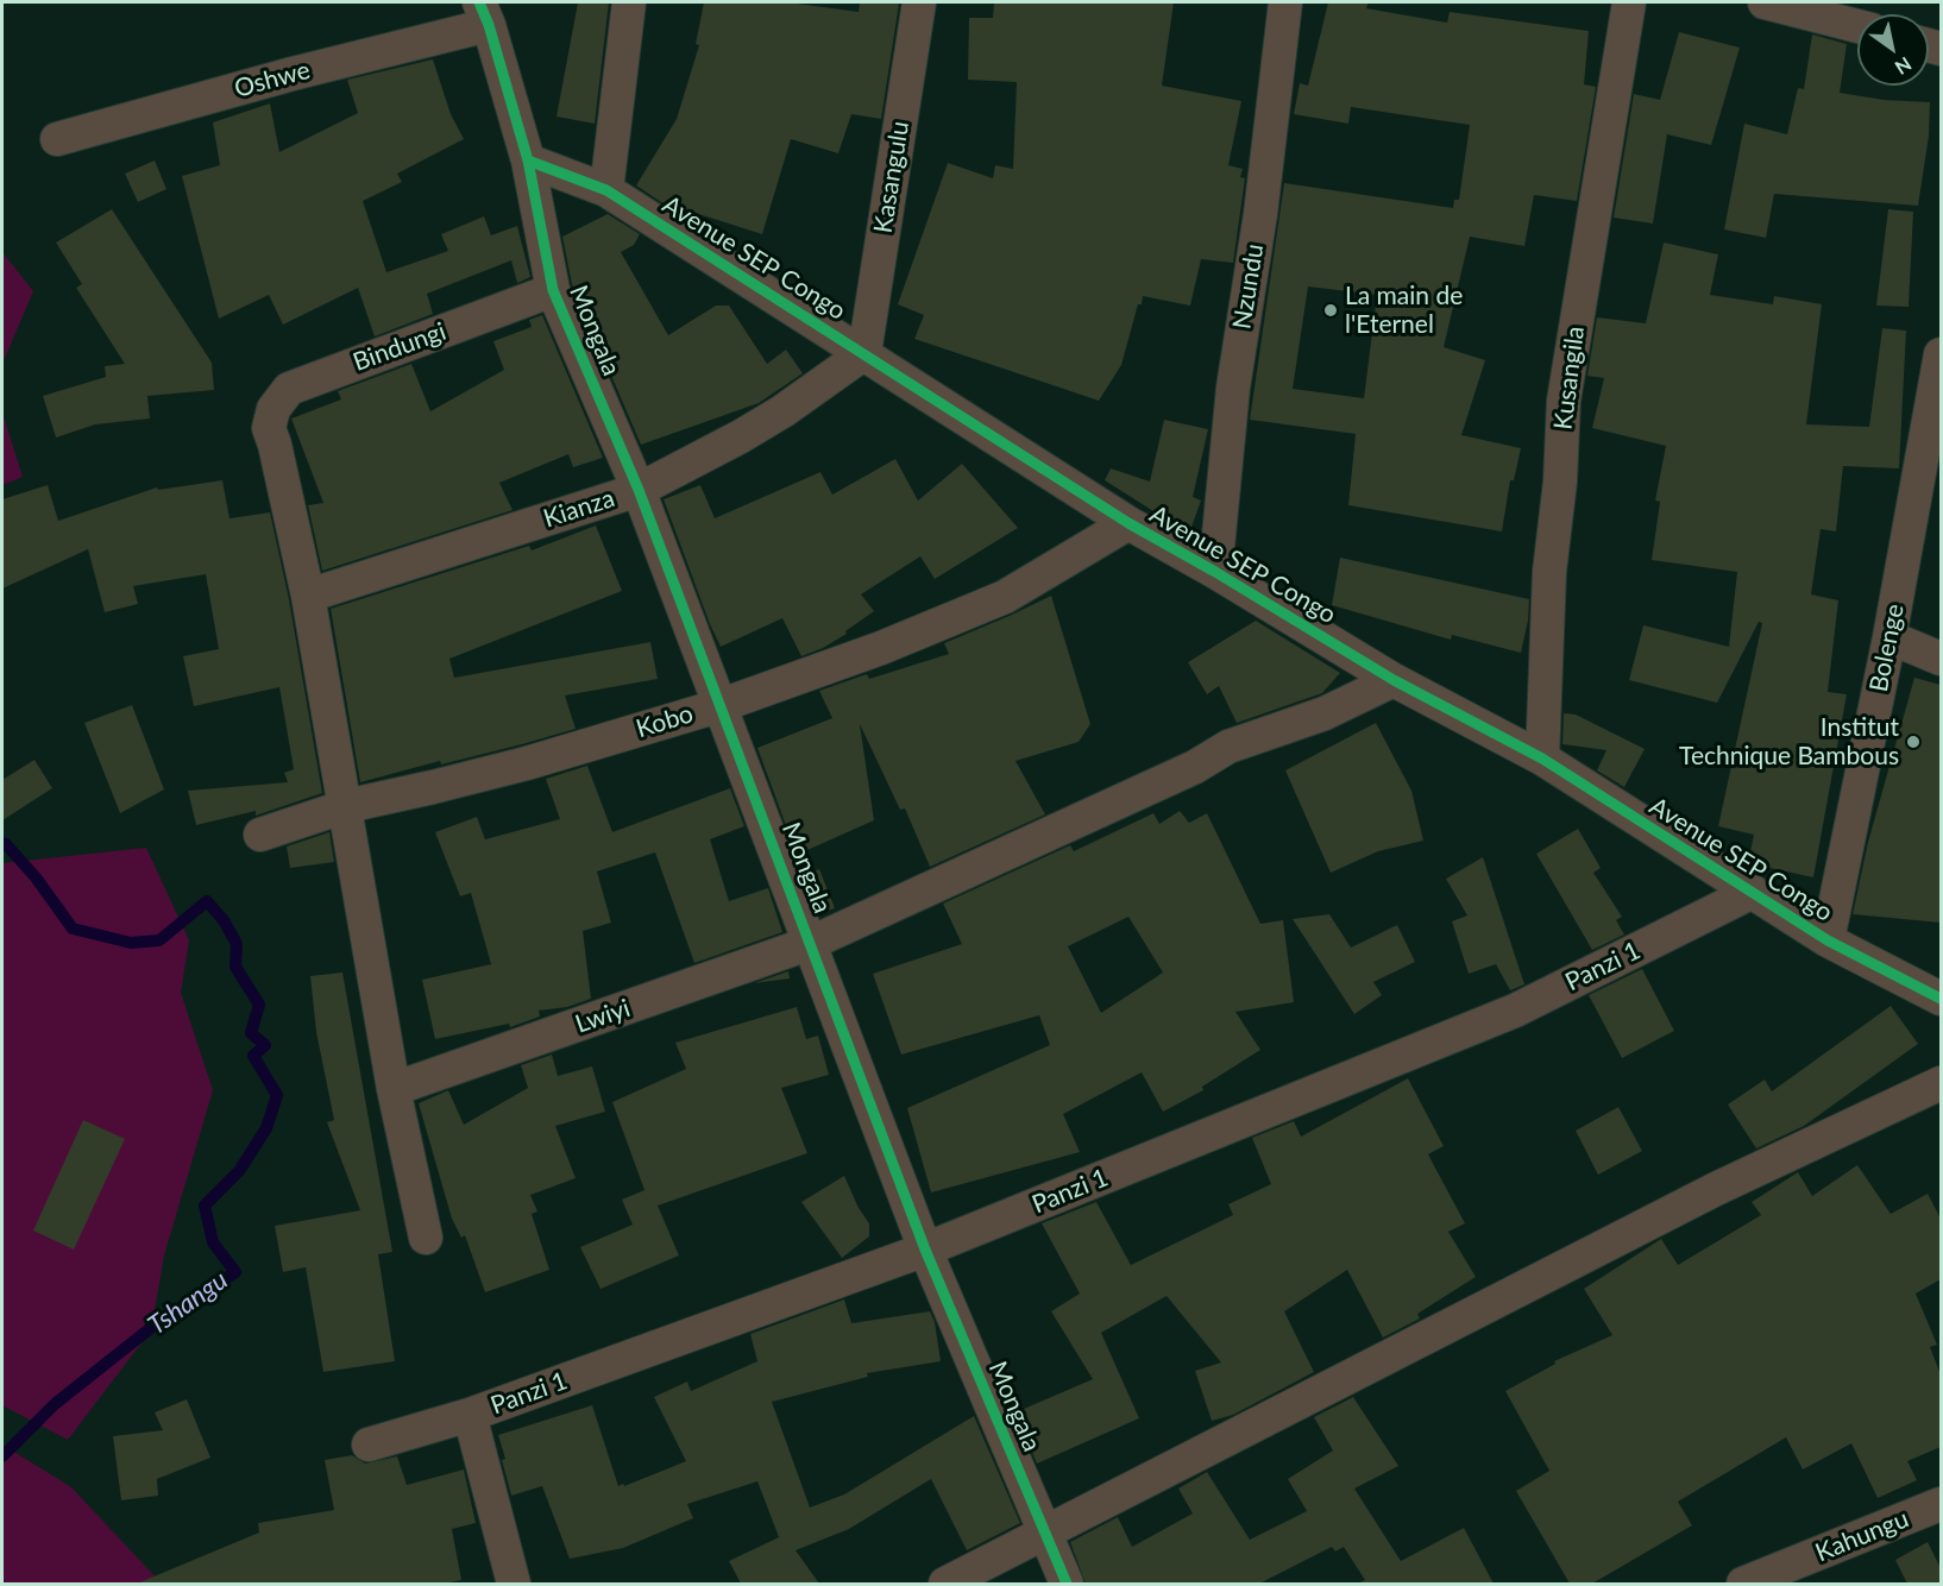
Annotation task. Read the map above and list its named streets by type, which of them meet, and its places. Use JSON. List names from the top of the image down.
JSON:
{
  "streets": {
    "street": [
      "Oshwe",
      "Kasangulu",
      "Avenue SEP Congo",
      "Nzundu",
      "Mongala",
      "Bindungi",
      "Kusangila",
      "Kianza",
      "Bolenge",
      "Kobo",
      "Panzi 1",
      "Lwiyi",
      "Kahungu"
    ]
  },
  "crossings": [
    ["Oshwe", "Mongala"],
    ["Kasangulu", "Avenue SEP Congo"],
    ["Kasangulu", "Kianza"],
    ["Avenue SEP Congo", "Nzundu"],
    ["Avenue SEP Congo", "Mongala"],
    ["Avenue SEP Congo", "Kusangila"],
    ["Avenue SEP Congo", "Kianza"],
    ["Avenue SEP Congo", "Bolenge"],
    ["Avenue SEP Congo", "Kobo"],
    ["Avenue SEP Congo", "Panzi 1"],
    ["Avenue SEP Congo", "Lwiyi"],
    ["Mongala", "Bindungi"],
    ["Mongala", "Kianza"],
    ["Mongala", "Kobo"],
    ["Mongala", "Panzi 1"],
    ["Mongala", "Lwiyi"],
    ["Bindungi", "Kianza"]
  ],
  "water": ["Tshangu"],
  "places": ["La main de l'Eternel", "Institut Technique Bambous"],
  "north": "bottom right"
}
